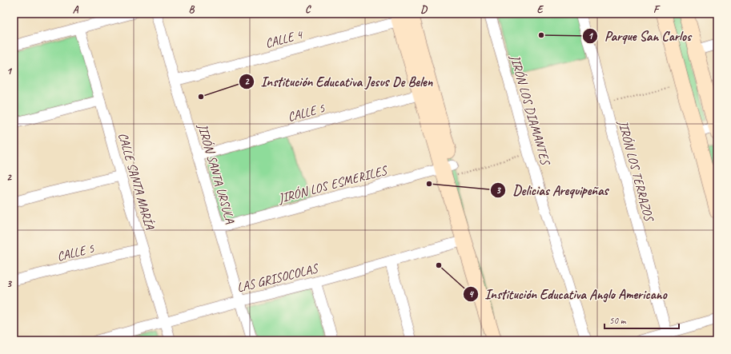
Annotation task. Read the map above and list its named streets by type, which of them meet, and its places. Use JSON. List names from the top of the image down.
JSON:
{
  "streets": {
    "street": [
      "CALLE 4",
      "JIRÓN LOS DIAMANTES",
      "CALLE 5",
      "JIRÓN LOS TERRAZOS",
      "JIRÓN SANTA URSULA",
      "CALLE SANTA MARÍA",
      "JIRÓN LOS ESMERILES",
      "LAS GRISOCOLAS"
    ]
  },
  "crossings": [
    ["CALLE 4", "JIRÓN SANTA URSULA"],
    ["CALLE 5", "JIRÓN SANTA URSULA"],
    ["CALLE 5", "CALLE SANTA MARÍA"],
    ["JIRÓN SANTA URSULA", "JIRÓN LOS ESMERILES"],
    ["JIRÓN SANTA URSULA", "LAS GRISOCOLAS"],
    ["CALLE SANTA MARÍA", "LAS GRISOCOLAS"]
  ],
  "places": [
    "Parque San Carlos",
    "Institución Educativa Jesus De Belen",
    "Delicias Arequipeñas",
    "Institución Educativa Anglo Americano"
  ],
  "scale_bar": "50 m",
  "grid": {
    "columns": [
      "A",
      "B",
      "C",
      "D",
      "E",
      "F"
    ],
    "rows": ["1", "2", "3"]
  }
}
